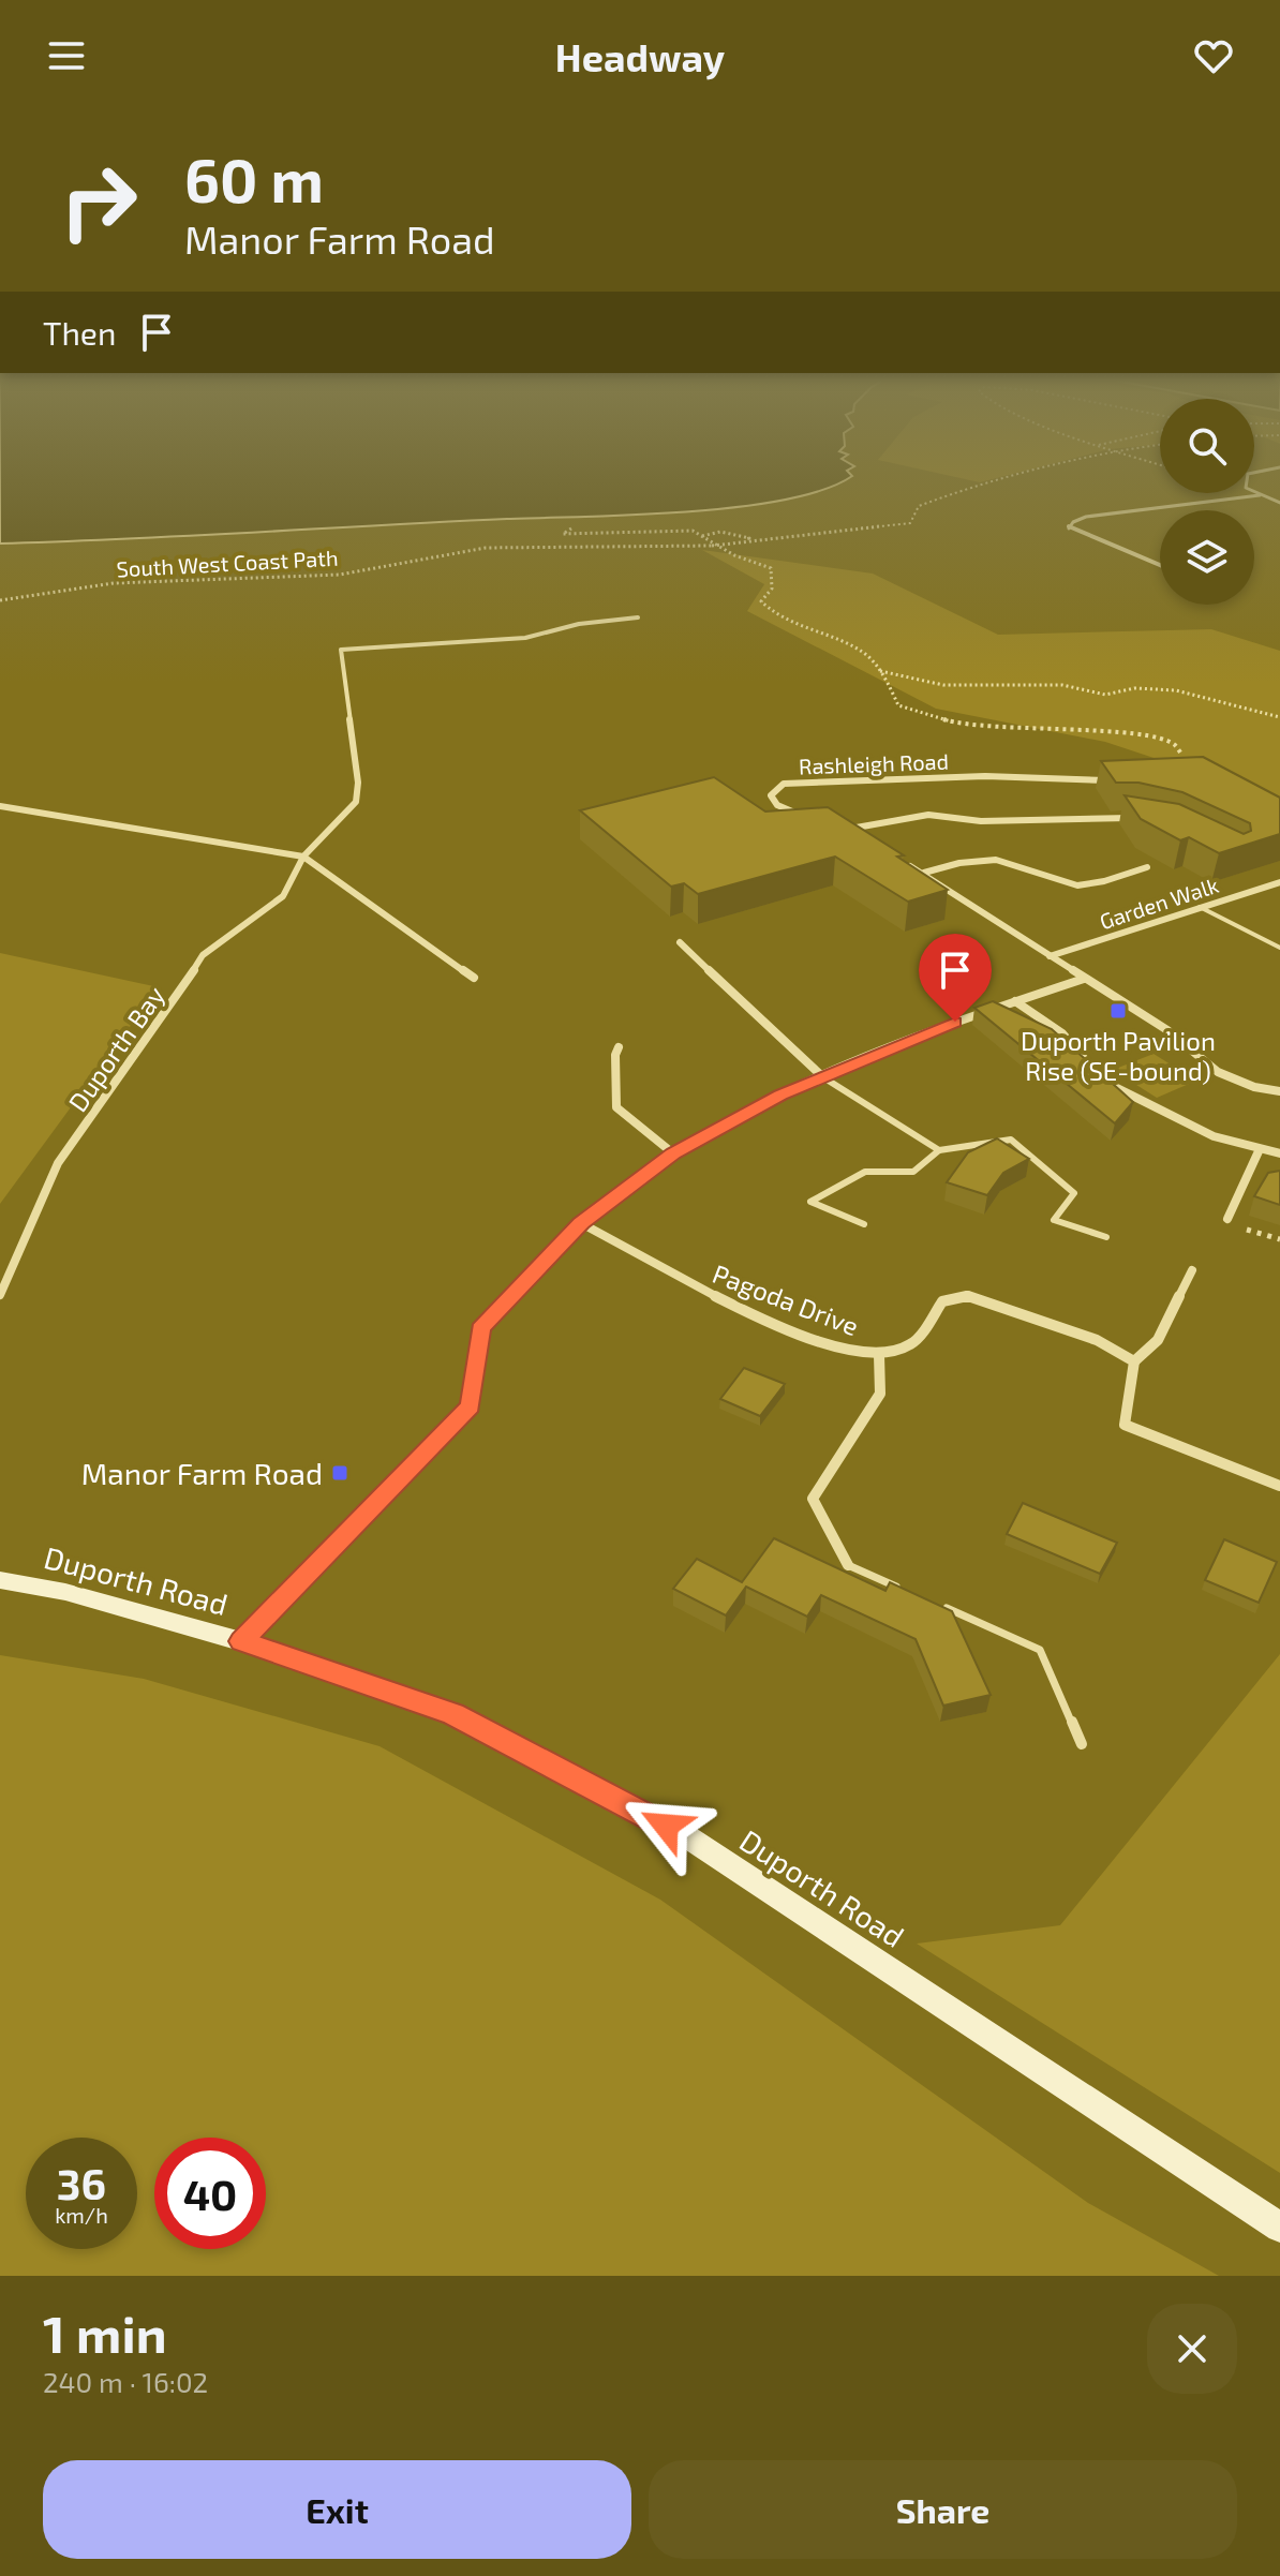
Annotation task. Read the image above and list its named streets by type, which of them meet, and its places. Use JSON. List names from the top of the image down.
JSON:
{
  "streets": {
    "street": [
      "Rashleigh Road",
      "Garden Walk",
      "Duporth Bay",
      "Pagoda Drive",
      "Duporth Road"
    ],
    "path": ["South West Coast Path"]
  },
  "places": {
    "transit": ["Duporth Pavilion Rise (SE-bound)", "Manor Farm Road"]
  },
  "page": {
    "header": "Headway",
    "turn": ["60 m", "Manor Farm Road"],
    "then": "Then",
    "speed": "36 km/h",
    "limit": "40",
    "heading": ["1 min", "240 m · 16:02"],
    "buttons": ["Exit", "Share"]
  }
}
